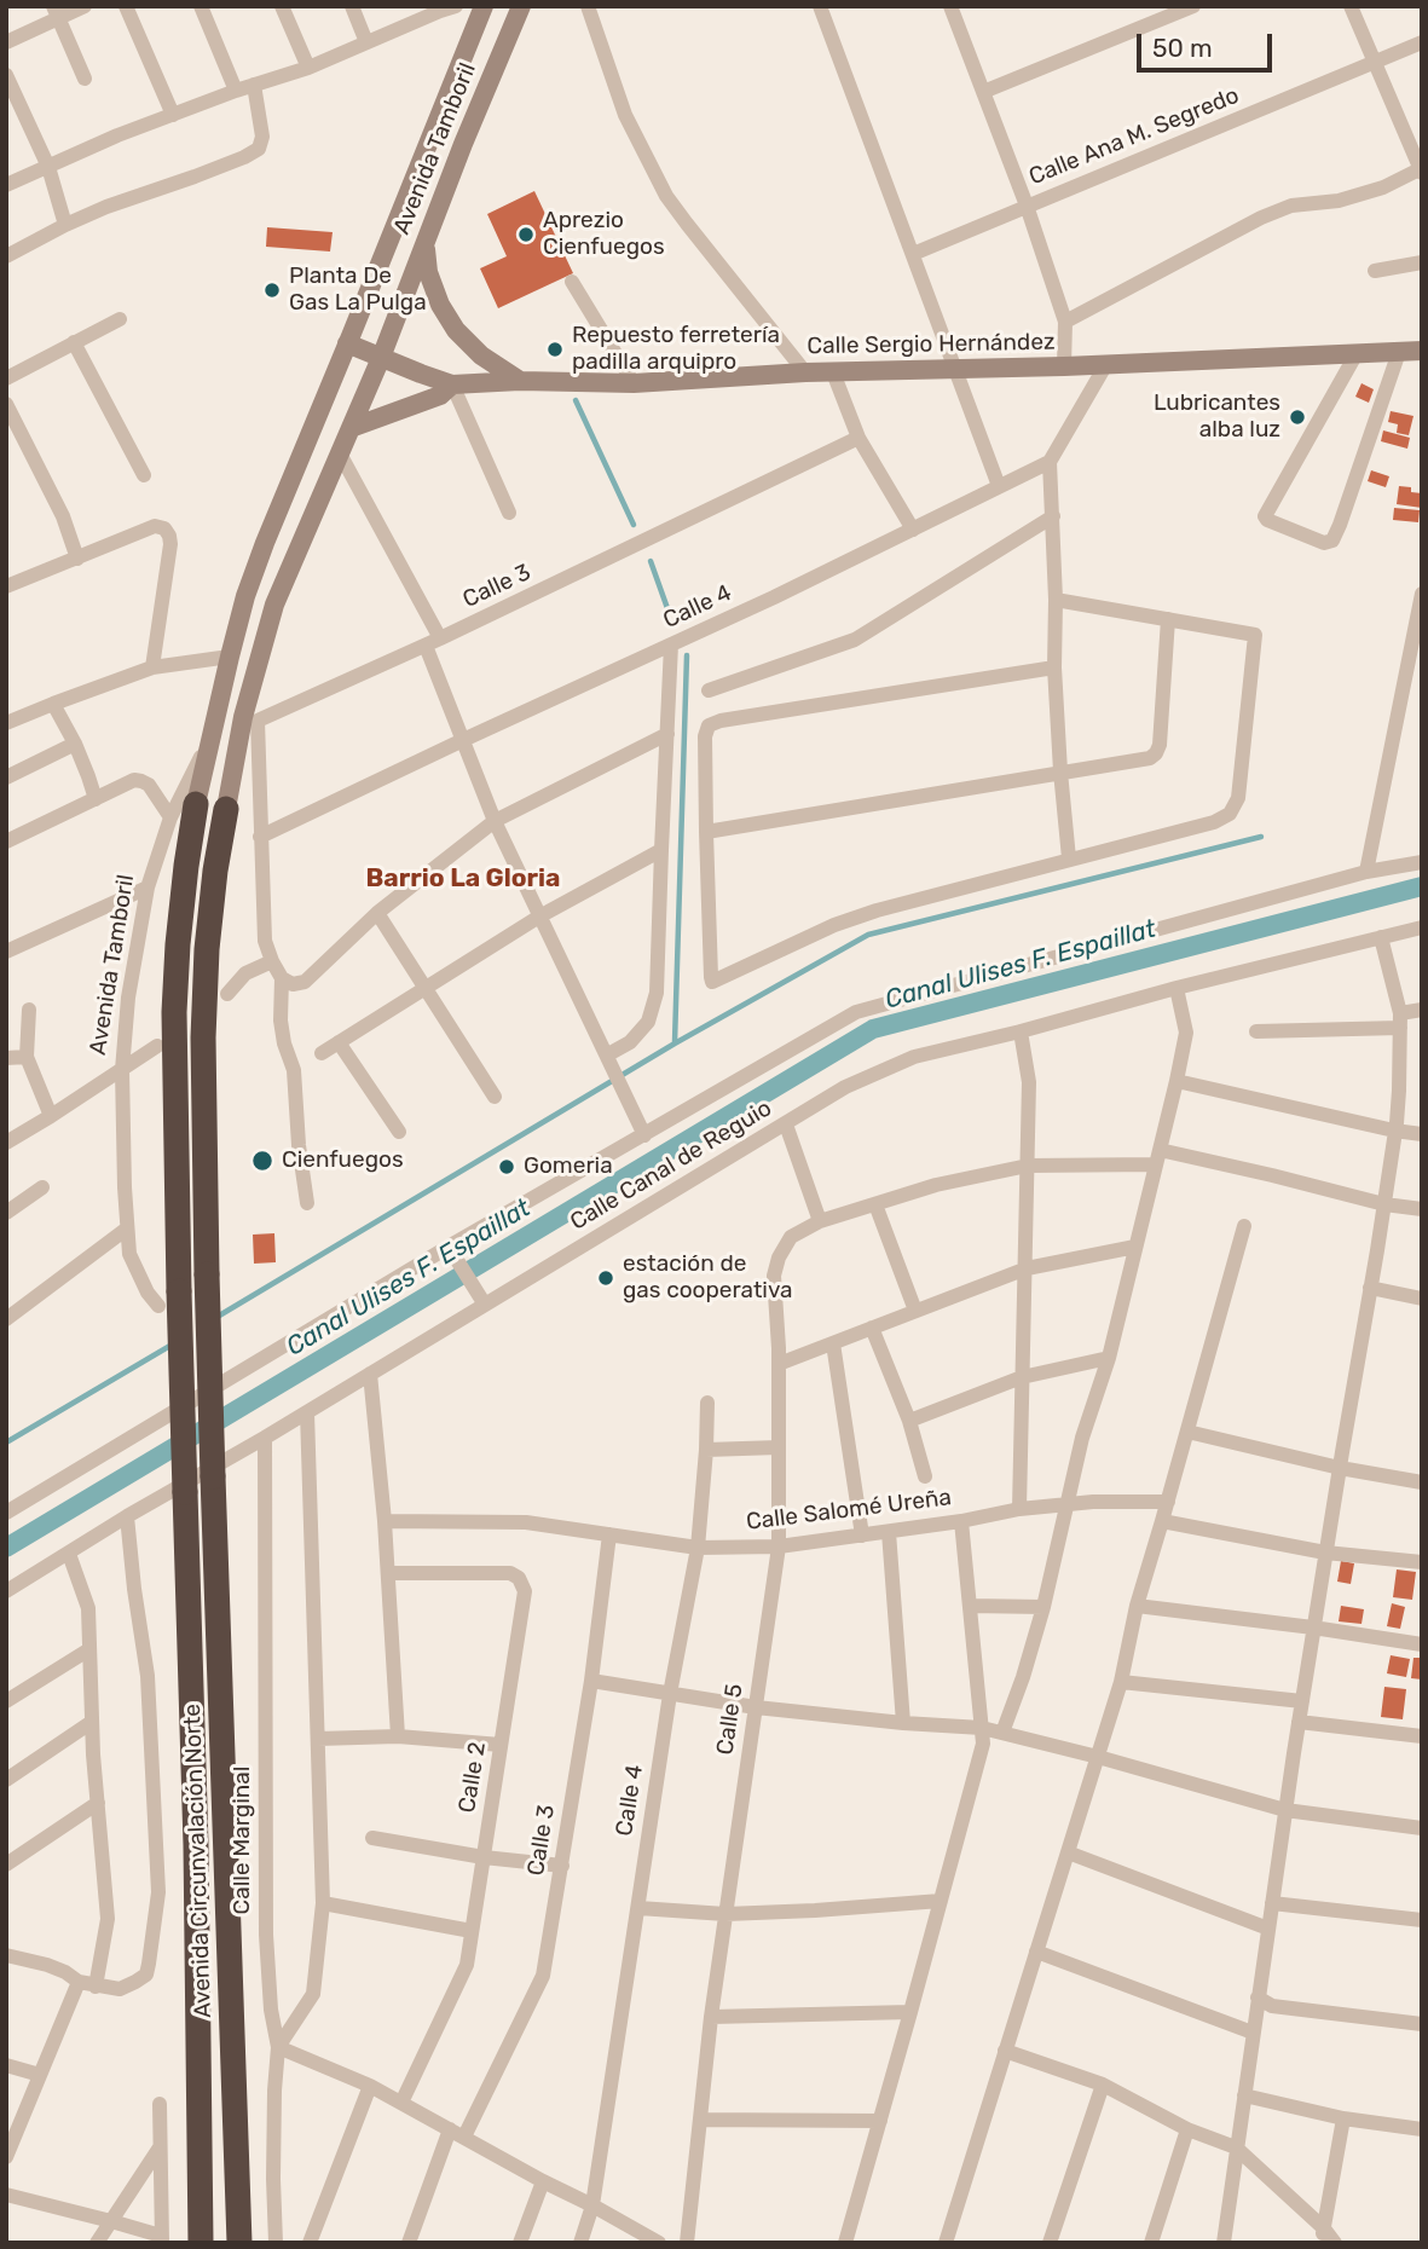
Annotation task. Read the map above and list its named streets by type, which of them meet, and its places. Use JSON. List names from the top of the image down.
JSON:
{
  "streets": {
    "highway": ["Avenida Circunvalación Norte"],
    "main road": ["Avenida Tamboril", "Calle Sergio Hernández"],
    "street": [
      "Calle Ana M. Segredo",
      "Calle 3",
      "Calle 4",
      "Calle Canal de Reguio",
      "Calle Salomé Ureña",
      "Calle 5",
      "Calle 2",
      "Calle Marginal"
    ]
  },
  "crossings": [
    ["Avenida Tamboril", "Calle Sergio Hernández"],
    ["Avenida Tamboril", "Calle 3"],
    ["Avenida Tamboril", "Avenida Circunvalación Norte"],
    ["Calle 3", "Calle Salomé Ureña"],
    ["Calle 4", "Calle Salomé Ureña"],
    ["Calle Canal de Reguio", "Calle Marginal"],
    ["Calle Salomé Ureña", "Calle 5"]
  ],
  "districts": ["Barrio La Gloria"],
  "water": ["Canal Ulises F. Espaillat"],
  "places": [
    "Aprezio Cienfuegos",
    "Planta De Gas La Pulga",
    "Repuesto ferretería padilla arquipro",
    "Lubricantes alba luz",
    "Cienfuegos",
    "Gomeria",
    "estación de gas cooperativa"
  ],
  "scale_bar": "50 m"
}
